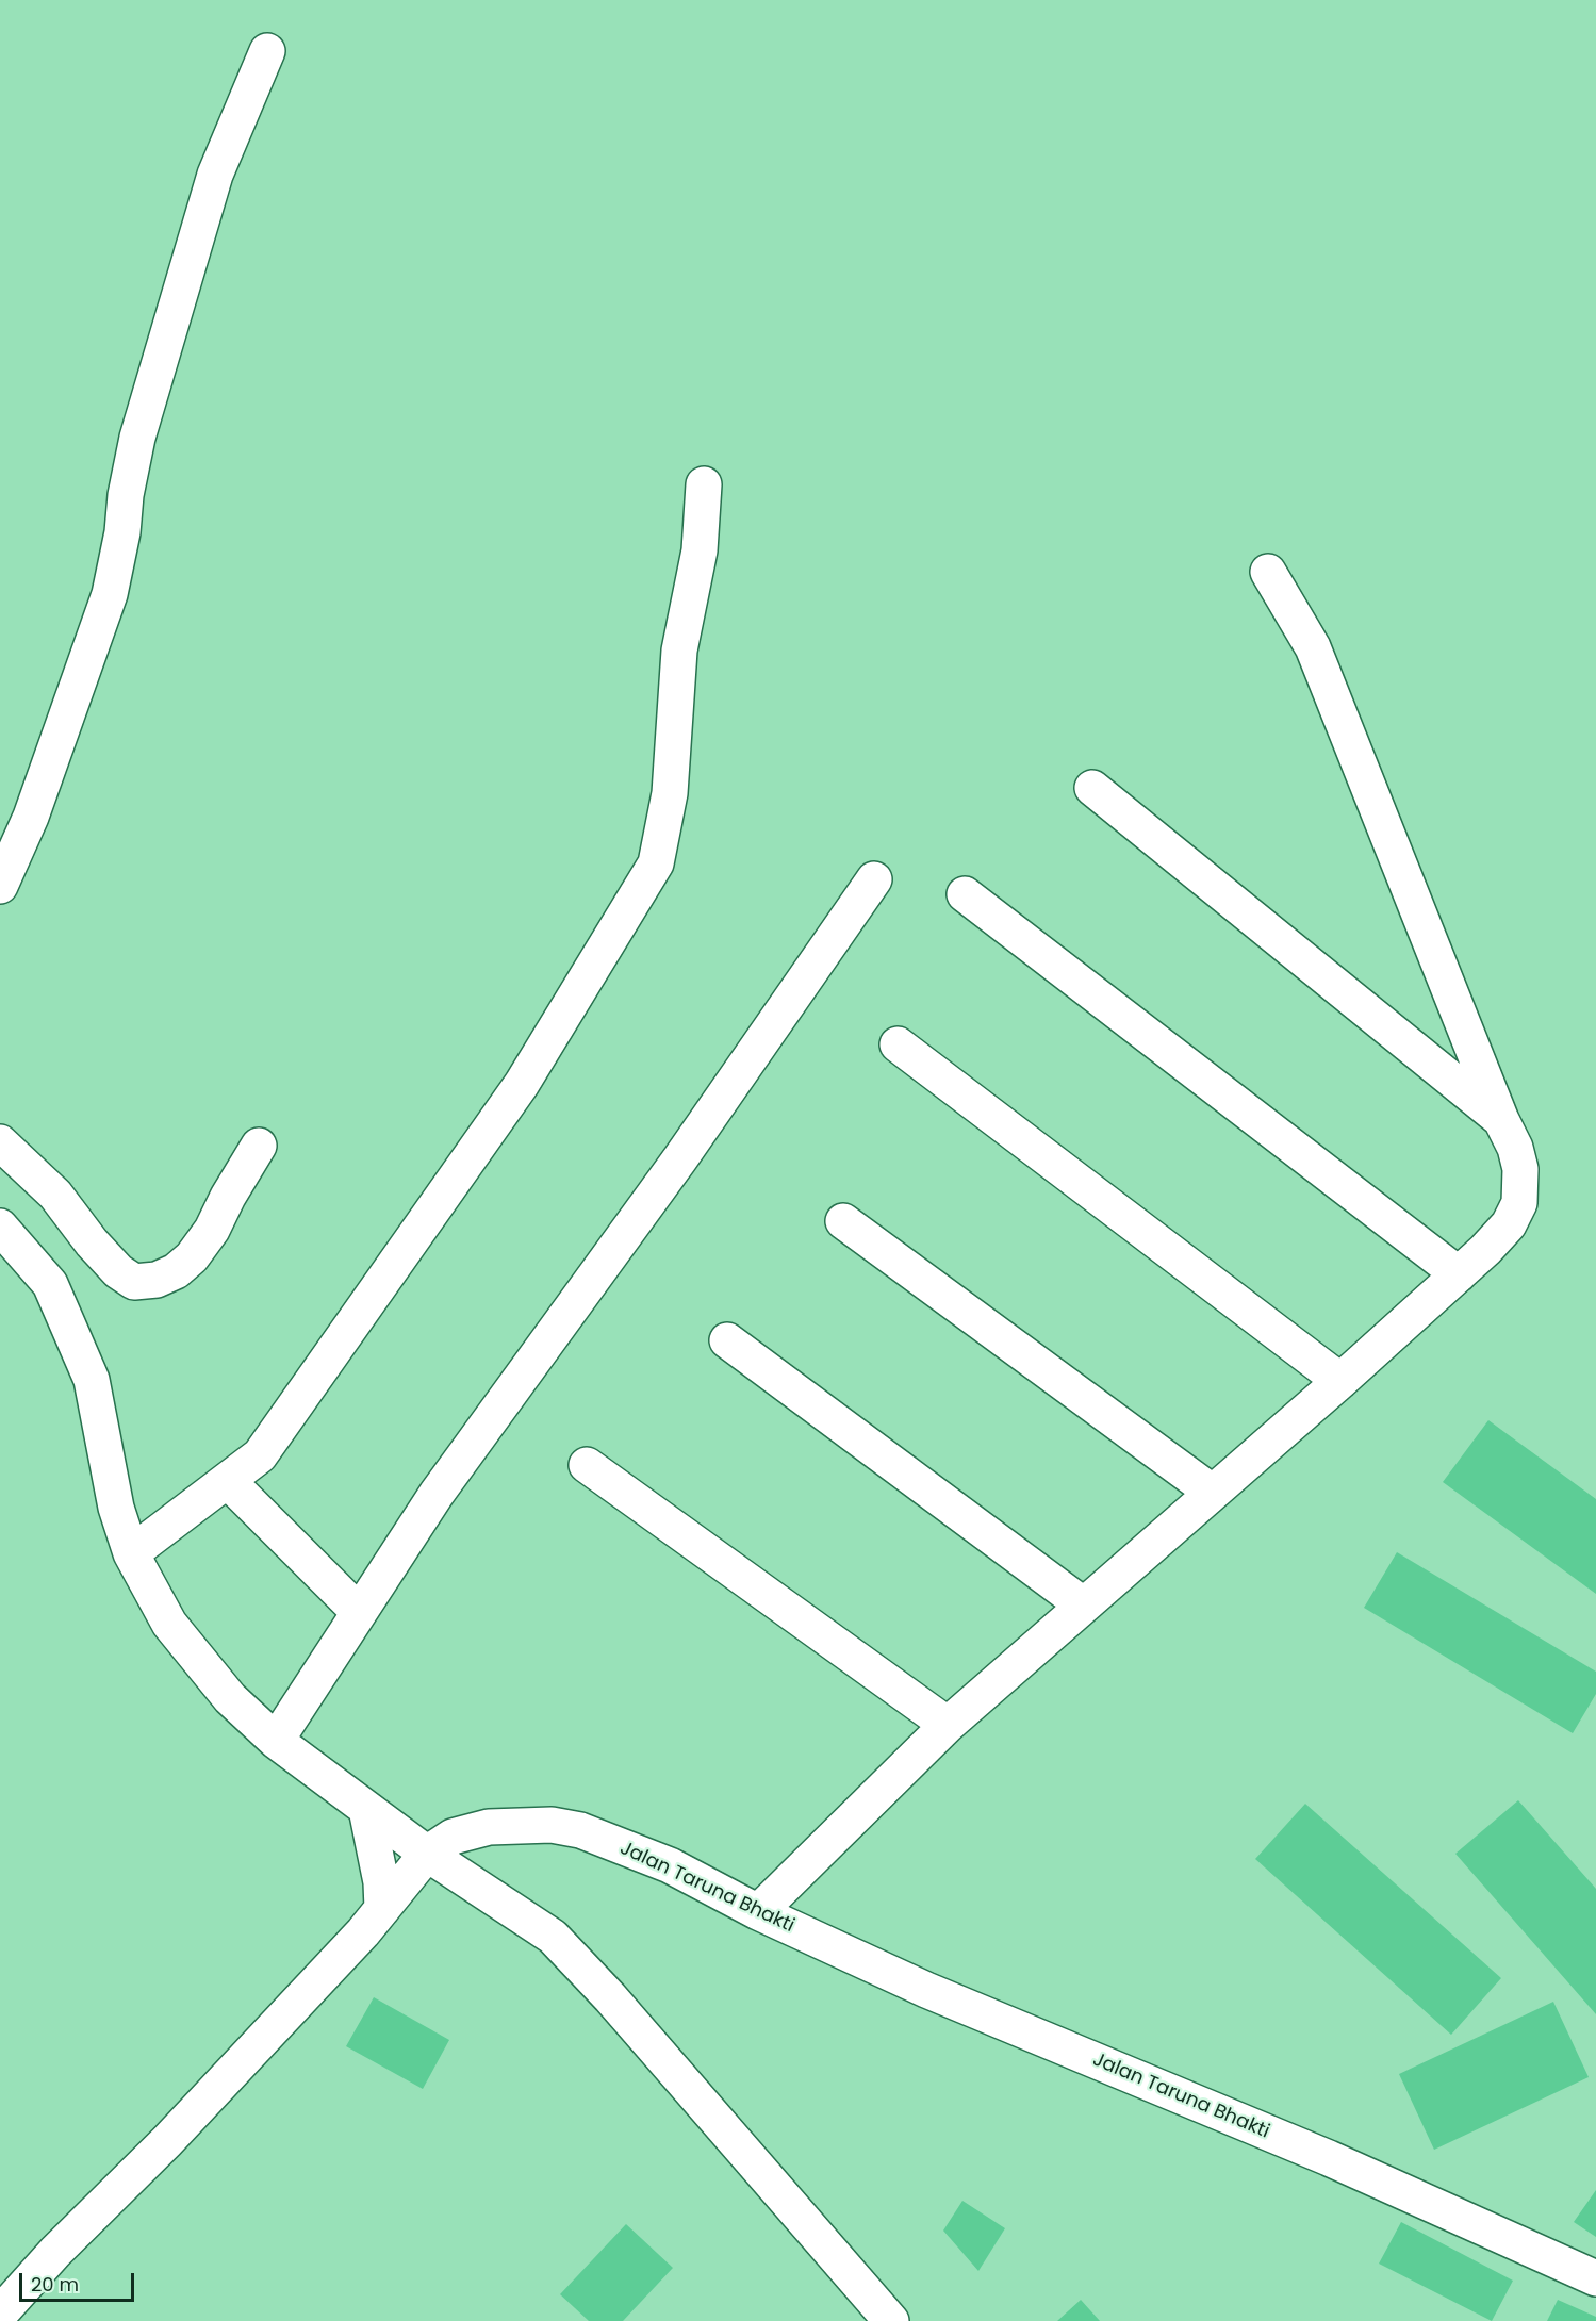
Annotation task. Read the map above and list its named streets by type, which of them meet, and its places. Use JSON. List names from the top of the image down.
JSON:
{
  "streets": {
    "street": ["Jalan Taruna Bhakti"]
  },
  "scale_bar": "20 m"
}
